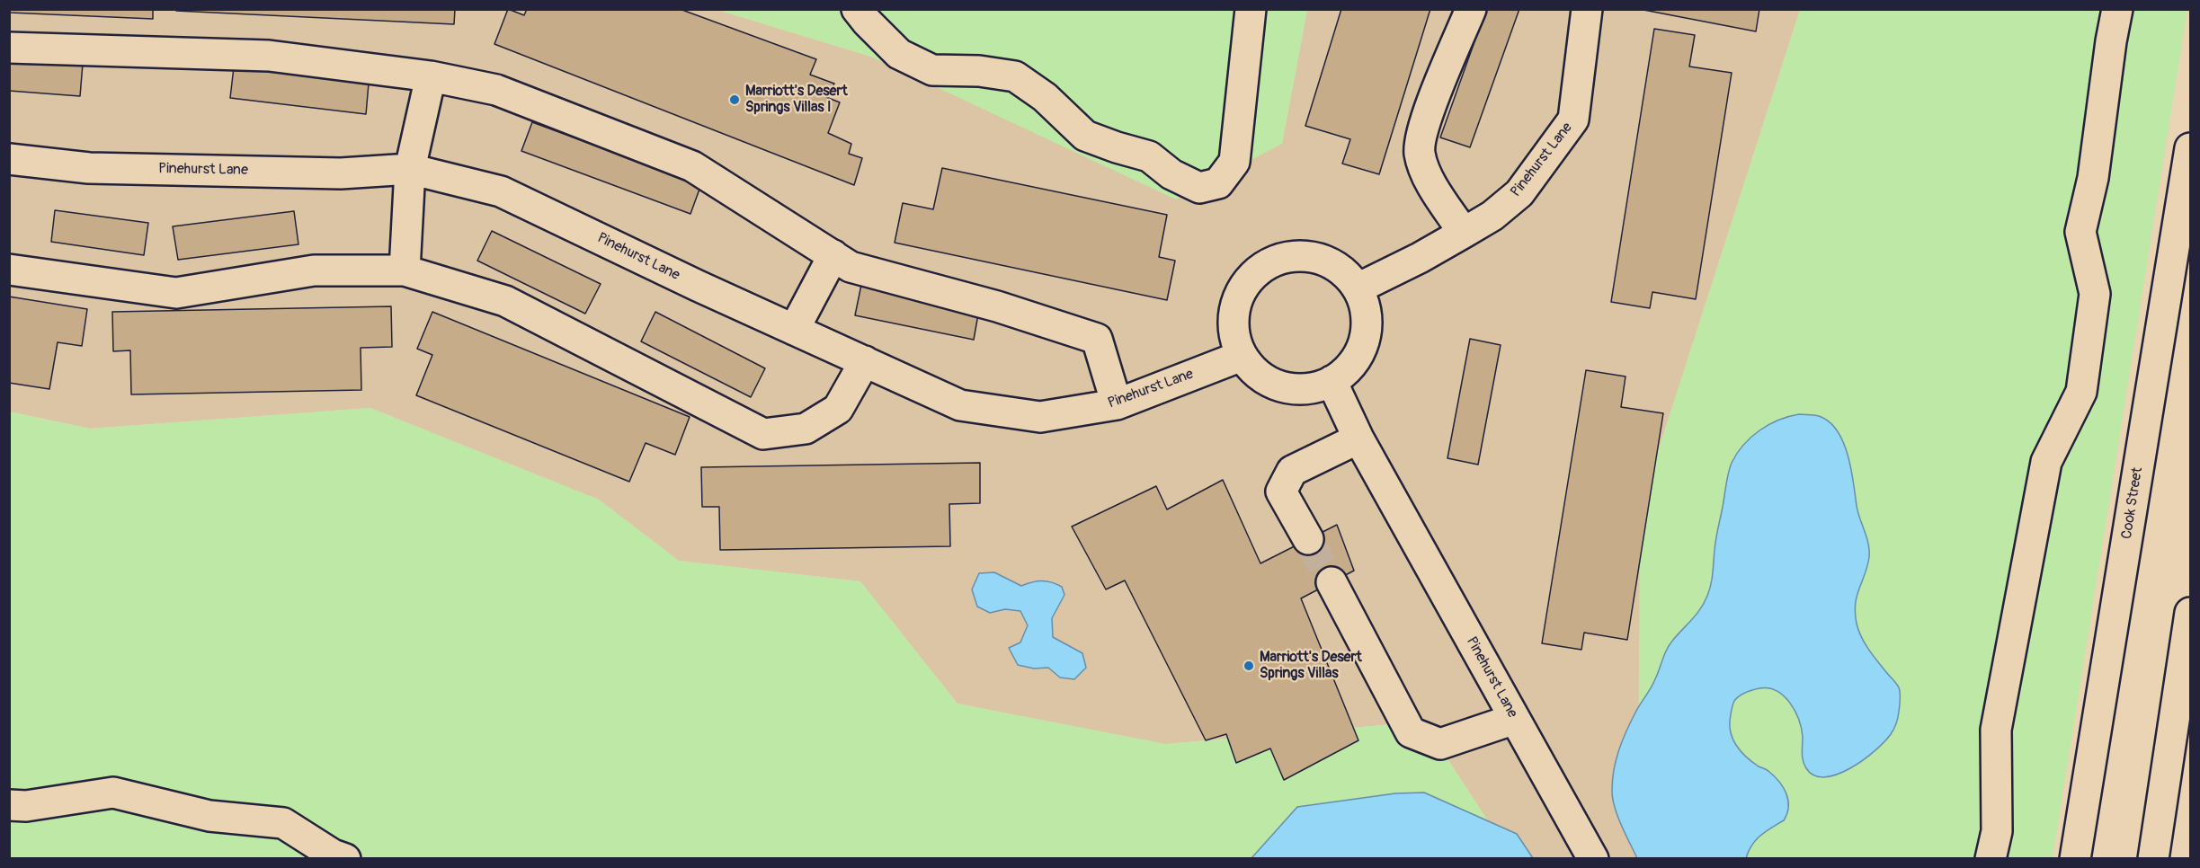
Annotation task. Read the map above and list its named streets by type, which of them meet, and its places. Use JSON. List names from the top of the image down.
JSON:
{
  "streets": {
    "street": ["Pinehurst Lane", "Cook Street"]
  },
  "places": ["Marriott's Desert Springs Villas I", "Marriott's Desert Springs Villas"]
}
